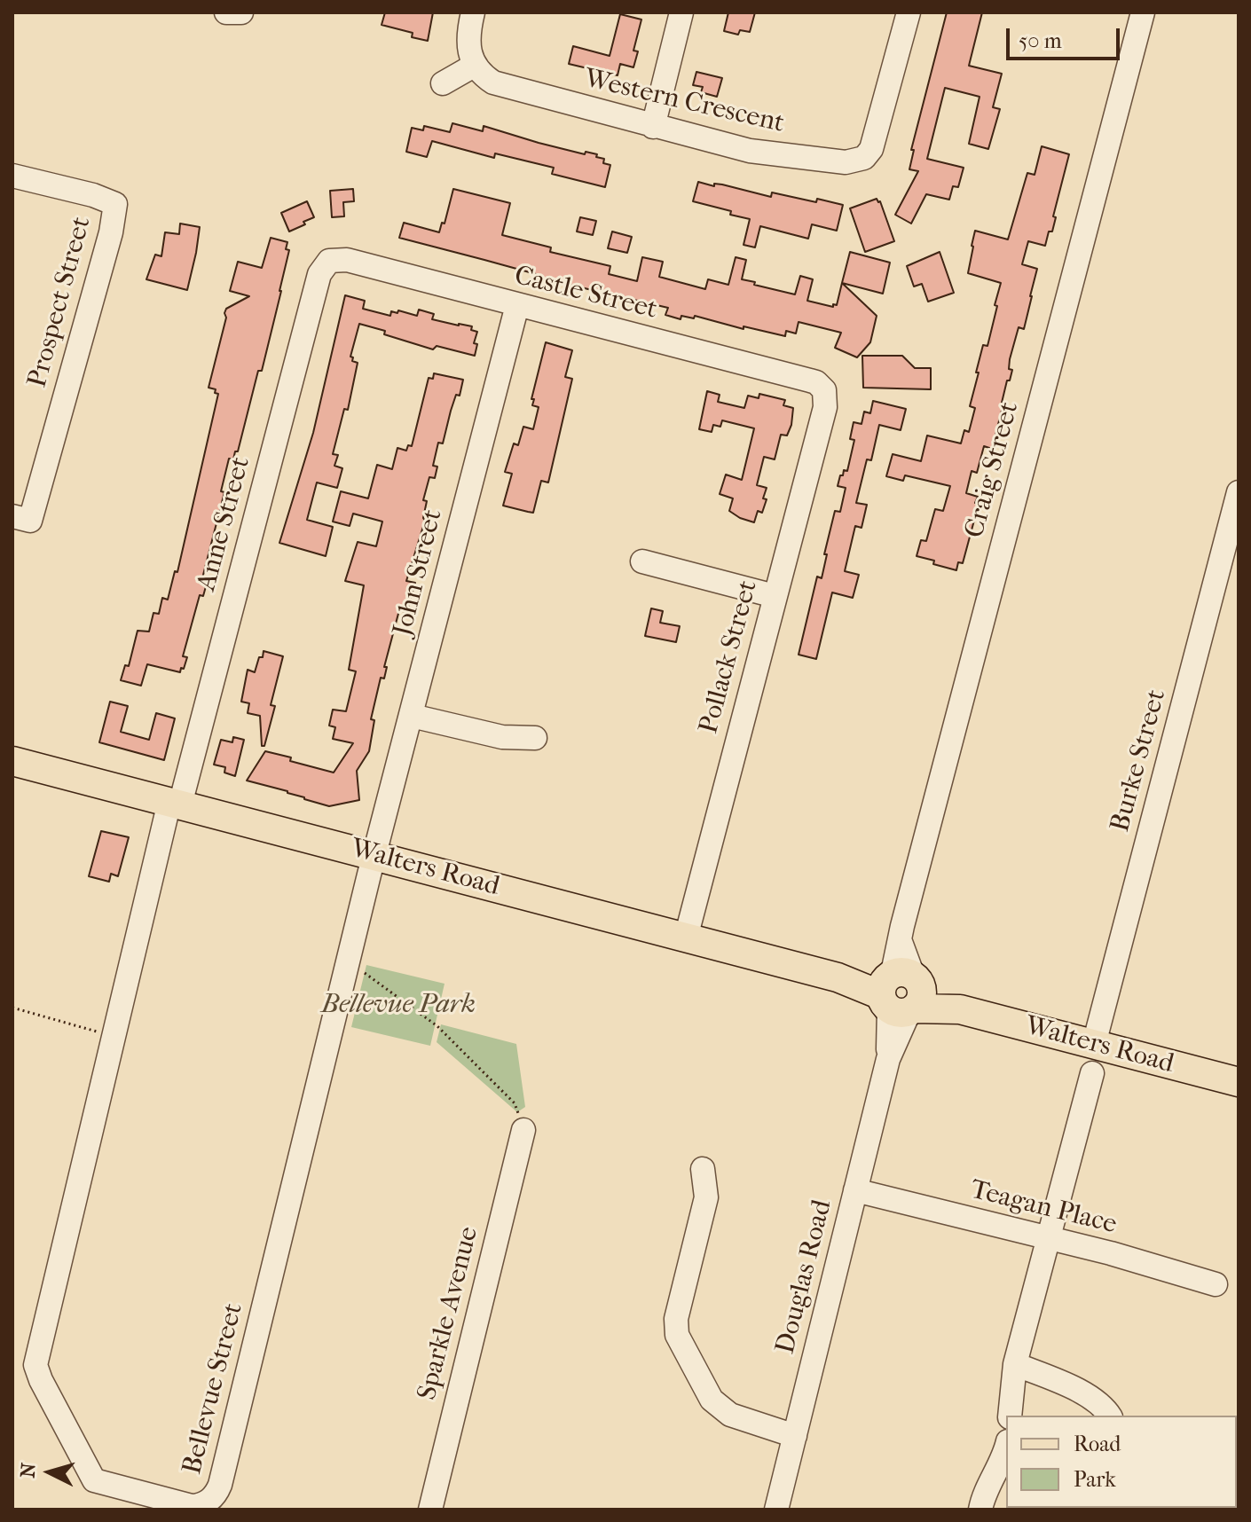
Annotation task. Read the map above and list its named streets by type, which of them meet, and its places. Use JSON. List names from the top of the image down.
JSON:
{
  "streets": {
    "main road": ["Walters Road"],
    "street": [
      "Western Crescent",
      "Castle Street",
      "Prospect Street",
      "Craig Street",
      "Anne Street",
      "John Street",
      "Pollack Street",
      "Burke Street",
      "Teagan Place",
      "Douglas Road",
      "Sparkle Avenue",
      "Bellevue Street"
    ]
  },
  "crossings": [
    ["Castle Street", "Anne Street"],
    ["Castle Street", "John Street"],
    ["Castle Street", "Pollack Street"],
    ["Craig Street", "Walters Road"],
    ["Craig Street", "Douglas Road"],
    ["Anne Street", "Walters Road"],
    ["Anne Street", "Bellevue Street"],
    ["John Street", "Walters Road"],
    ["John Street", "Bellevue Street"],
    ["Pollack Street", "Walters Road"],
    ["Burke Street", "Walters Road"],
    ["Walters Road", "Douglas Road"],
    ["Walters Road", "Bellevue Street"],
    ["Teagan Place", "Douglas Road"]
  ],
  "parks": ["Bellevue Park"],
  "legend": ["Road", "Park"],
  "scale_bar": "50 m",
  "north": "left"
}
